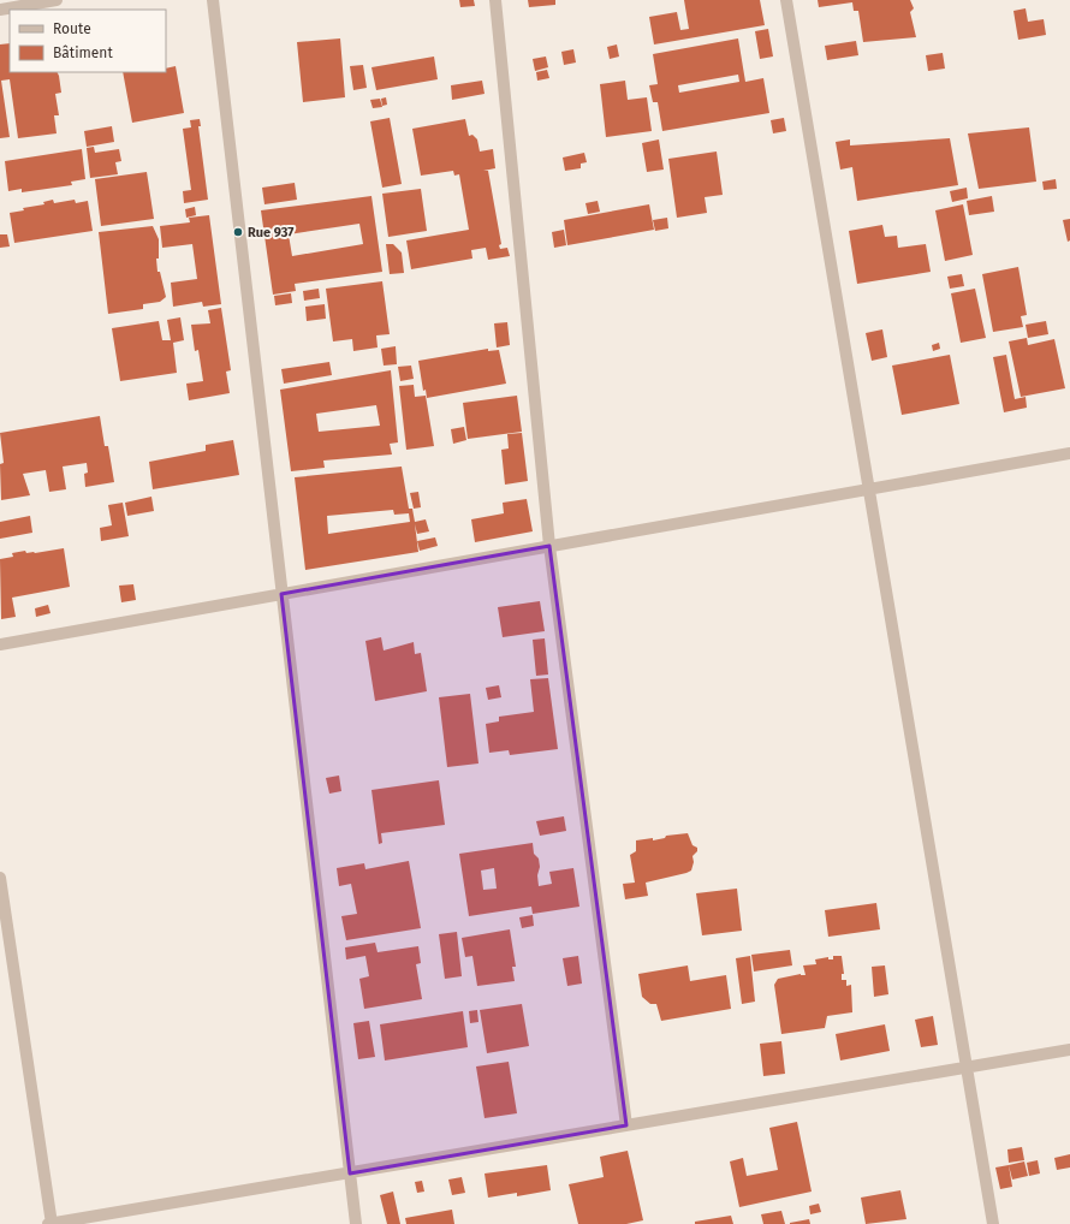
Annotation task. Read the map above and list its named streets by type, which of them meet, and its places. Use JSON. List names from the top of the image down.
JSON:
{
  "places": ["Rue 937"],
  "legend": ["Route", "Bâtiment"]
}
